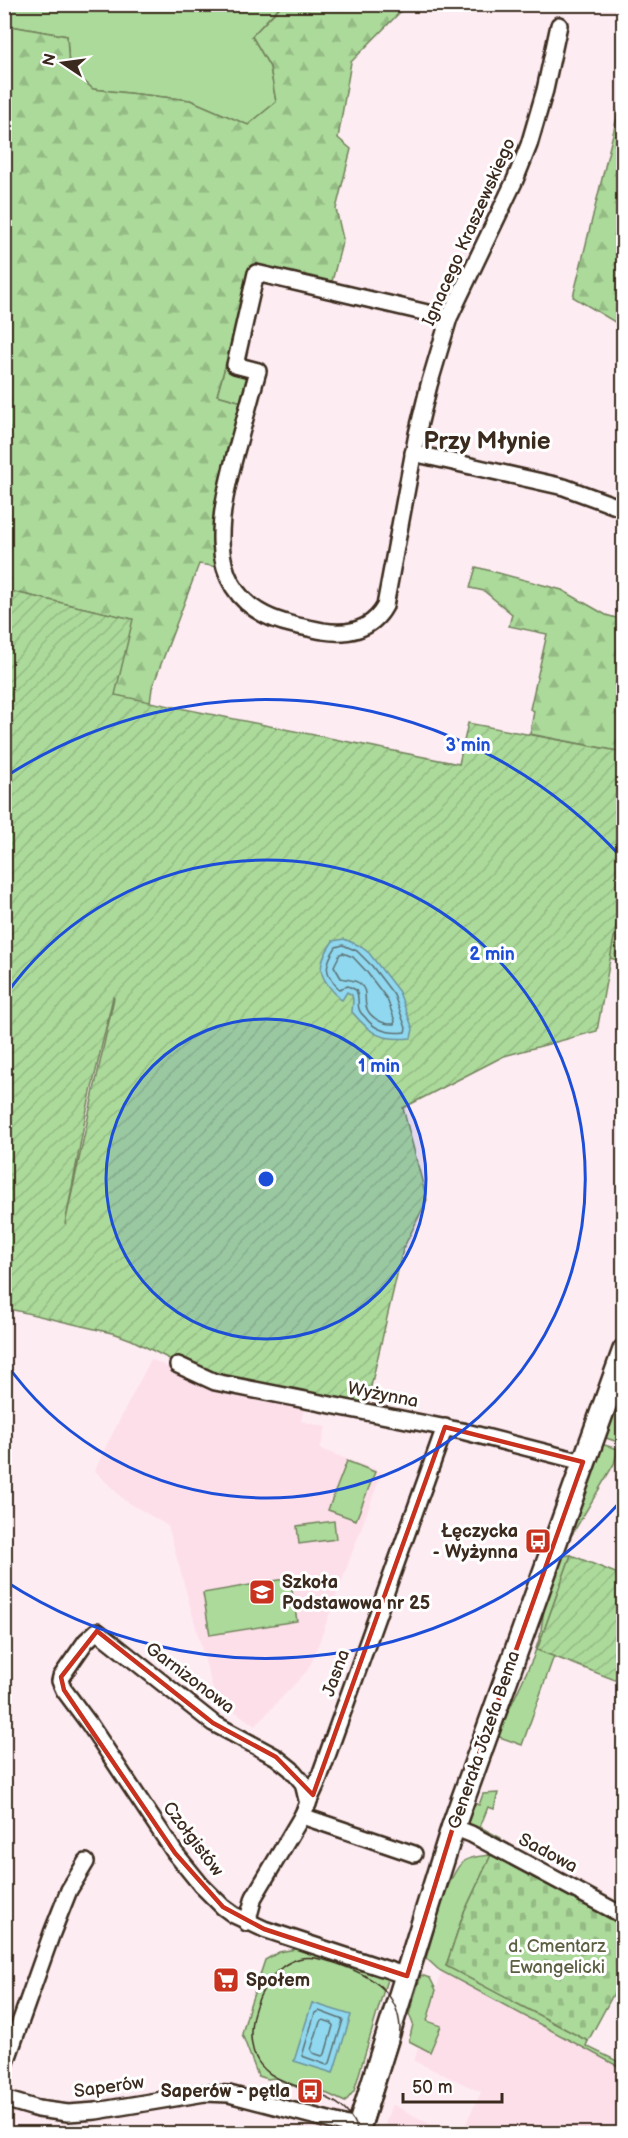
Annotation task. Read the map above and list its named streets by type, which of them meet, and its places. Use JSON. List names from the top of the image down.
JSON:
{
  "streets": {
    "street": [
      "Ignacego Kraszewskiego",
      "Wyżynna",
      "Jasna",
      "Garnizonowa",
      "Generała Józefa Bema",
      "Czołgistów",
      "Sadowa",
      "Saperów"
    ]
  },
  "crossings": [
    ["Wyżynna", "Jasna"],
    ["Wyżynna", "Generała Józefa Bema"],
    ["Jasna", "Garnizonowa"],
    ["Jasna", "Czołgistów"],
    ["Garnizonowa", "Czołgistów"],
    ["Generała Józefa Bema", "Czołgistów"],
    ["Generała Józefa Bema", "Sadowa"],
    ["Generała Józefa Bema", "Saperów"]
  ],
  "districts": ["Przy Młynie"],
  "parks": ["d. Cmentarz Ewangelicki"],
  "places": {
    "bus stop": ["Łęczycka - Wyżynna", "Saperów - pętla"],
    "school or university": ["Szkoła Podstawowa nr 25"],
    "supermarket": ["Społem"]
  },
  "scale_bar": "50 m",
  "north": "left",
  "rings": ["3 min", "2 min", "1 min"]
}
